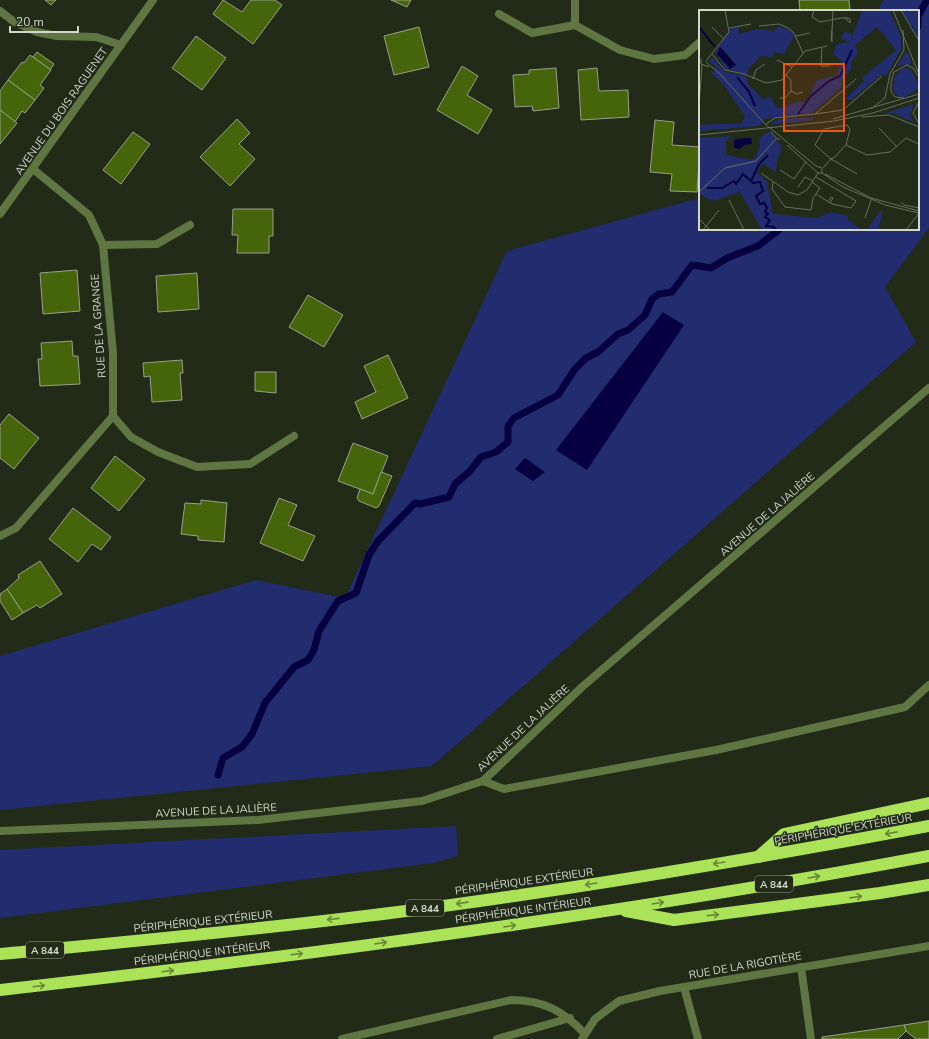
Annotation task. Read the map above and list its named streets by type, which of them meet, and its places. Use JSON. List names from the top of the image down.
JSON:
{
  "streets": {
    "highway": ["PÉRIPHÉRIQUE EXTÉRIEUR", "A 844", "PÉRIPHÉRIQUE INTÉRIEUR"],
    "street": [
      "AVENUE DU BOIS RAGUENET",
      "RUE DE LA GRANGE",
      "AVENUE DE LA JALIÈRE",
      "RUE DE LA RIGOTIÈRE"
    ]
  },
  "crossings": [
    ["AVENUE DU BOIS RAGUENET", "RUE DE LA GRANGE"]
  ],
  "scale_bar": "20 m"
}
